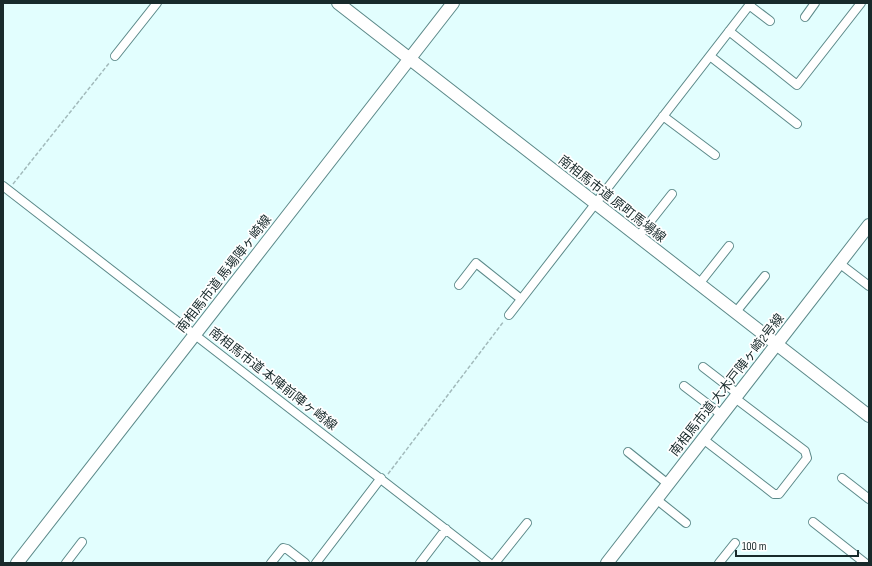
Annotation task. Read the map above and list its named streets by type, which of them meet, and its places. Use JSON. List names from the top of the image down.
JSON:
{
  "streets": {
    "street": [
      "南相馬市道 原町馬場線",
      "南相馬市道 馬場陣ヶ崎線",
      "南相馬市道 本陣前陣ヶ崎線",
      "南相馬市道 大木戸陣ヶ崎2号線"
    ]
  },
  "crossings": [
    ["南相馬市道 原町馬場線", "南相馬市道 馬場陣ヶ崎線"],
    ["南相馬市道 原町馬場線", "南相馬市道 大木戸陣ヶ崎2号線"],
    ["南相馬市道 馬場陣ヶ崎線", "南相馬市道 本陣前陣ヶ崎線"]
  ],
  "scale_bar": "100 m"
}
